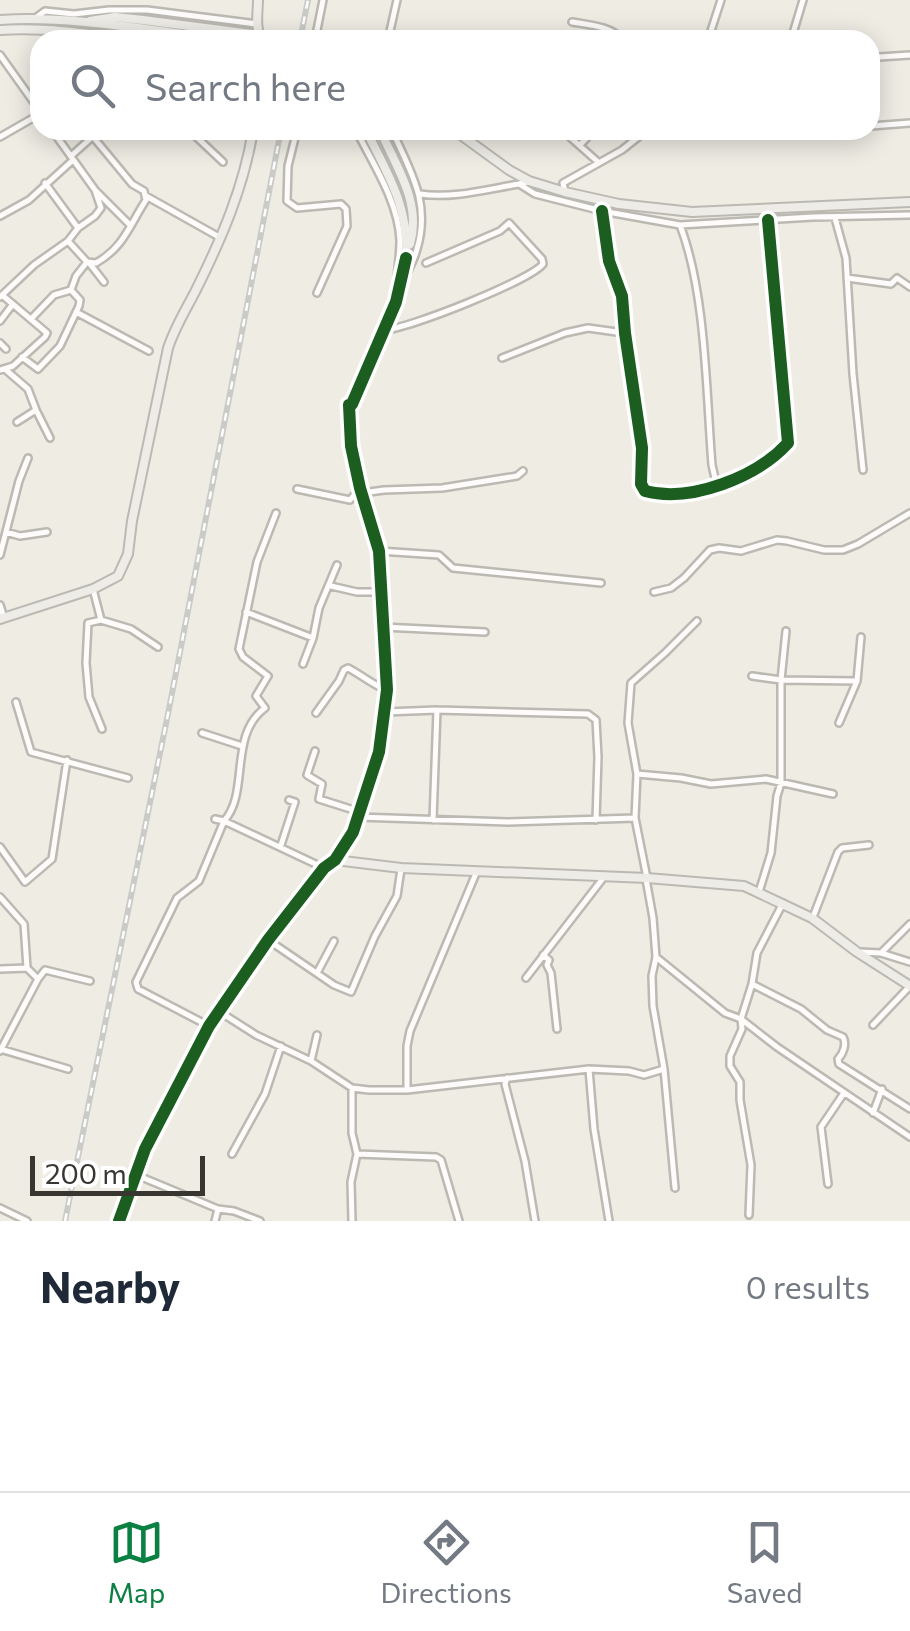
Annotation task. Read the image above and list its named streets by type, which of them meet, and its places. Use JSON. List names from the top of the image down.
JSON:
{
  "scale_bar": "200 m",
  "page": {
    "search": "Search here",
    "scale": "200 m",
    "heading": ["Nearby", "0 results"],
    "nav": ["Map", "Directions", "Saved"]
  }
}
